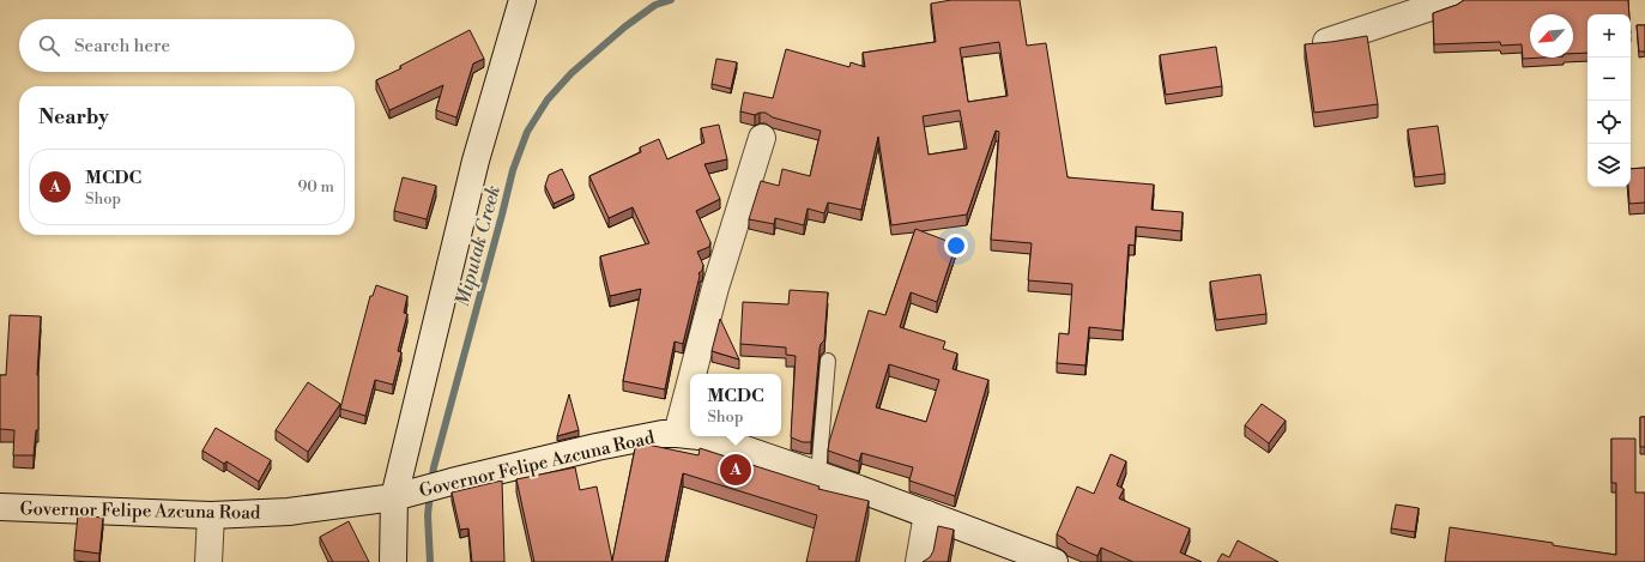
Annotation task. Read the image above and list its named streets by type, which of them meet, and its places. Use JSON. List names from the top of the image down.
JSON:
{
  "streets": {
    "street": ["Governor Felipe Azcuna Road"]
  },
  "water": ["Miputak Creek"],
  "north": "bottom left",
  "page": {
    "map_buttons": ["+", "−"],
    "search": "Search here",
    "heading": "Nearby",
    "list": [
      {
        "mark": "A",
        "name": "MCDC",
        "note": "Shop",
        "value": "90 m"
      }
    ],
    "popup": ["MCDC", "Shop"],
    "pins": "A"
  }
}
